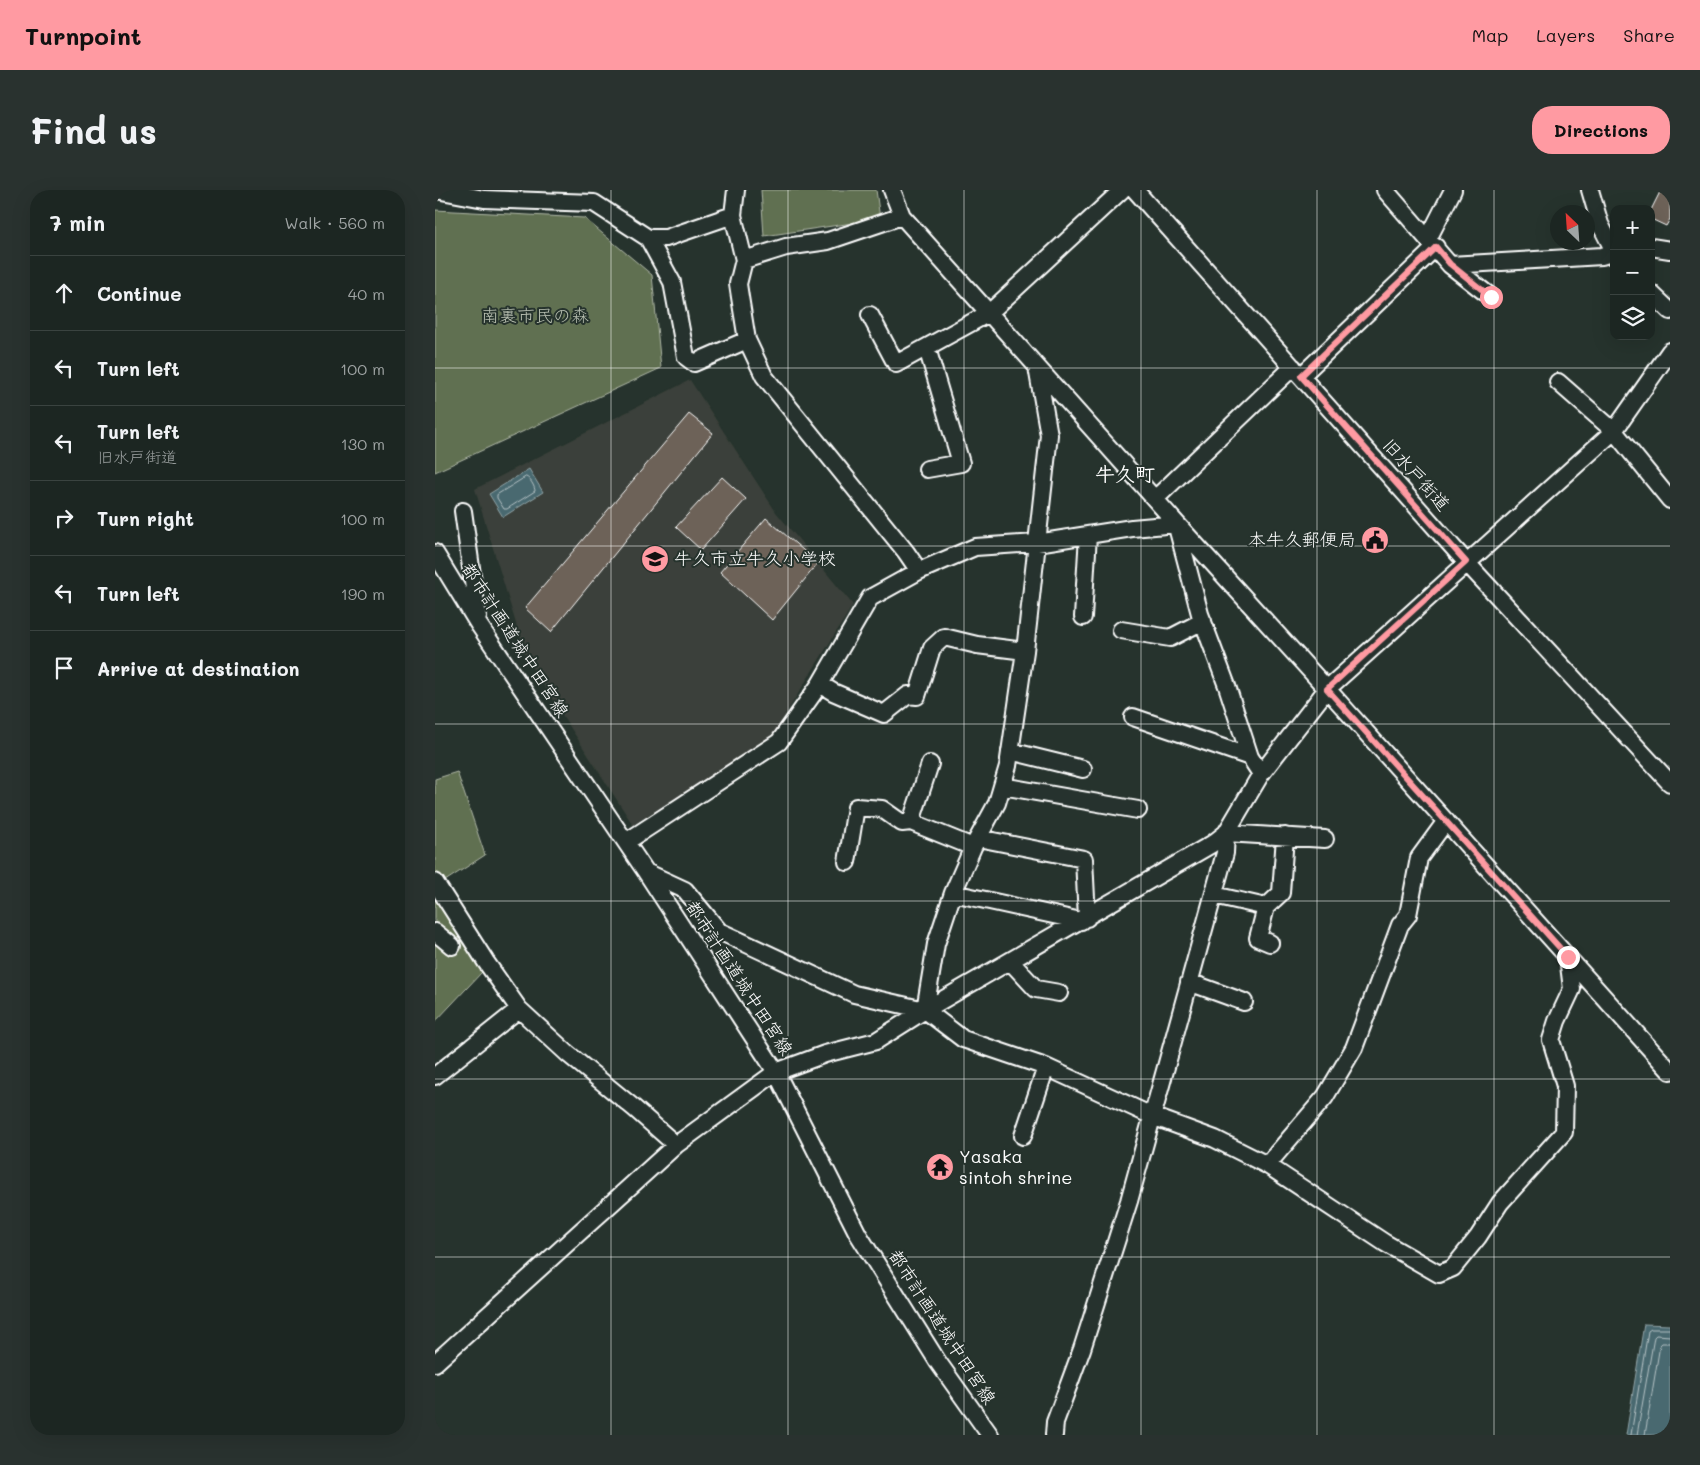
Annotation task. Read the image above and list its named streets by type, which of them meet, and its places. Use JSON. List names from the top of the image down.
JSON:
{
  "streets": {
    "street": ["旧水戸街道", "都市計画道城中田宮線"]
  },
  "districts": ["牛久町"],
  "parks": ["南裏市民の森"],
  "places": {
    "public building": ["本牛久郵便局"],
    "school or university": ["牛久市立牛久小学校"],
    "temple": ["Yasaka sintoh shrine"]
  },
  "north": "top left",
  "page": {
    "header": "Turnpoint",
    "nav": ["Map", "Layers", "Share"],
    "buttons": "Directions",
    "title": "Find us",
    "heading": ["7 min", "Walk · 560 m"],
    "map_buttons": ["+", "−"],
    "list": [
      ["Continue", "40 m"],
      ["Turn left", "100 m"],
      ["Turn left", "旧水戸街道", "130 m"],
      ["Turn right", "100 m"],
      ["Turn left", "190 m"],
      "Arrive at destination"
    ]
  }
}
